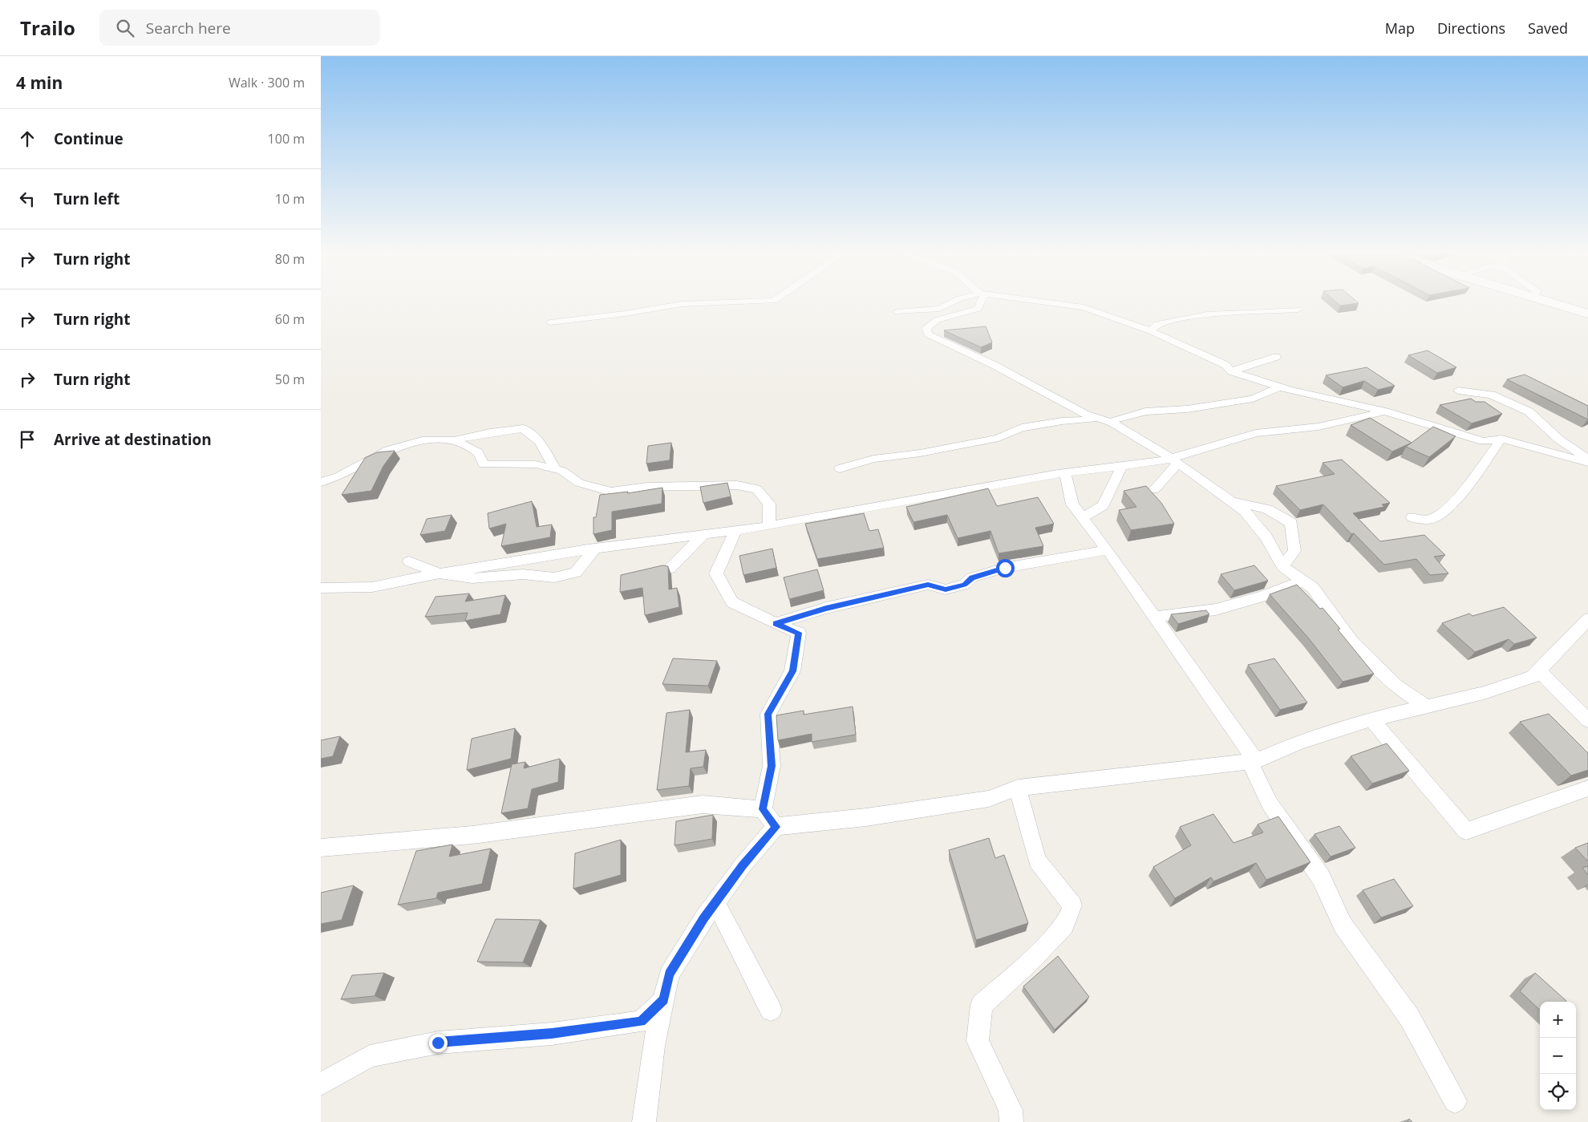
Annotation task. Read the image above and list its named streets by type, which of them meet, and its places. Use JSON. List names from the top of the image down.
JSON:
{
  "page": {
    "header": "Trailo",
    "search": "Search here",
    "nav": ["Map", "Directions", "Saved"],
    "heading": ["4 min", "Walk · 300 m"],
    "list": [
      ["Continue", "100 m"],
      ["Turn left", "10 m"],
      ["Turn right", "80 m"],
      ["Turn right", "60 m"],
      ["Turn right", "50 m"],
      "Arrive at destination"
    ],
    "map_buttons": ["+", "−"]
  }
}
